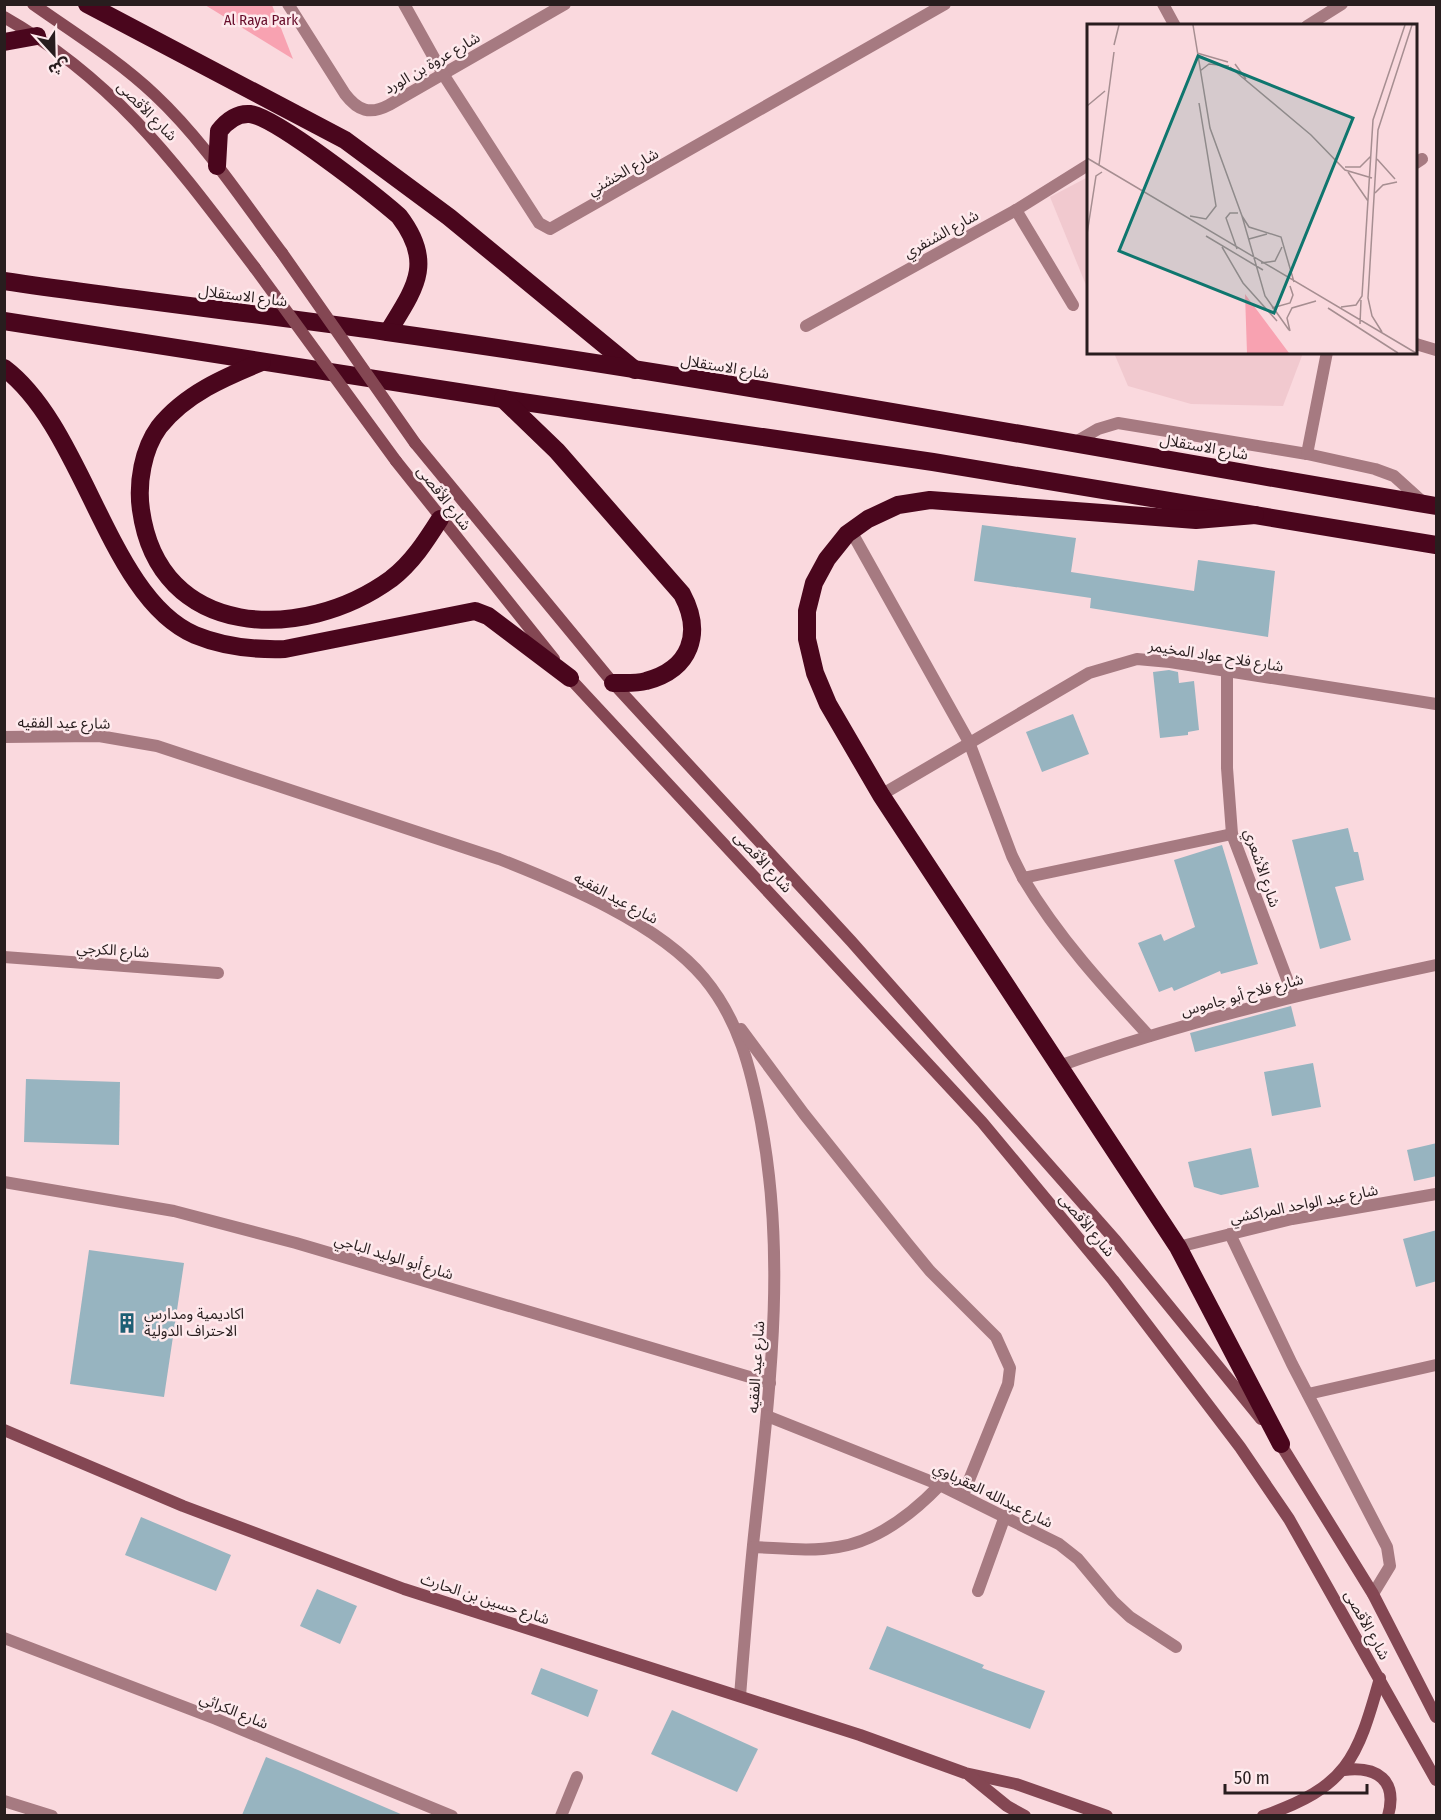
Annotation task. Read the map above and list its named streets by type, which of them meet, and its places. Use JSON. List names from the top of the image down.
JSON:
{
  "streets": {
    "highway": ["شارع الاستقلال"],
    "main road": ["شارع الأقصى", "شارع حسين بن الحارث"],
    "street": [
      "شارع عروة بن الورد",
      "شارع الخشني",
      "شارع الشنفري",
      "شارع فلاح عواد المخيمر",
      "شارع عيد الفقيه",
      "شارع الأشعري",
      "شارع الكرجي",
      "شارع فلاح أبو جاموس",
      "شارع عبد الواحد المراكشي",
      "شارع أبو الوليد الباجي",
      "شارع عبدالله العقرباوي",
      "شارع الكراثي"
    ]
  },
  "crossings": [
    ["شارع عروة بن الورد", "شارع الخشني"],
    ["شارع فلاح عواد المخيمر", "شارع الأشعري"],
    ["شارع عيد الفقيه", "شارع أبو الوليد الباجي"],
    ["شارع عيد الفقيه", "شارع عبدالله العقرباوي"],
    ["شارع عيد الفقيه", "شارع حسين بن الحارث"],
    ["شارع الأشعري", "شارع فلاح أبو جاموس"]
  ],
  "parks": ["Al Raya Park"],
  "places": {
    "building": ["اكاديمية ومدارس الاحتراف الدولية"]
  },
  "scale_bar": "50 m",
  "north": "bottom"
}
